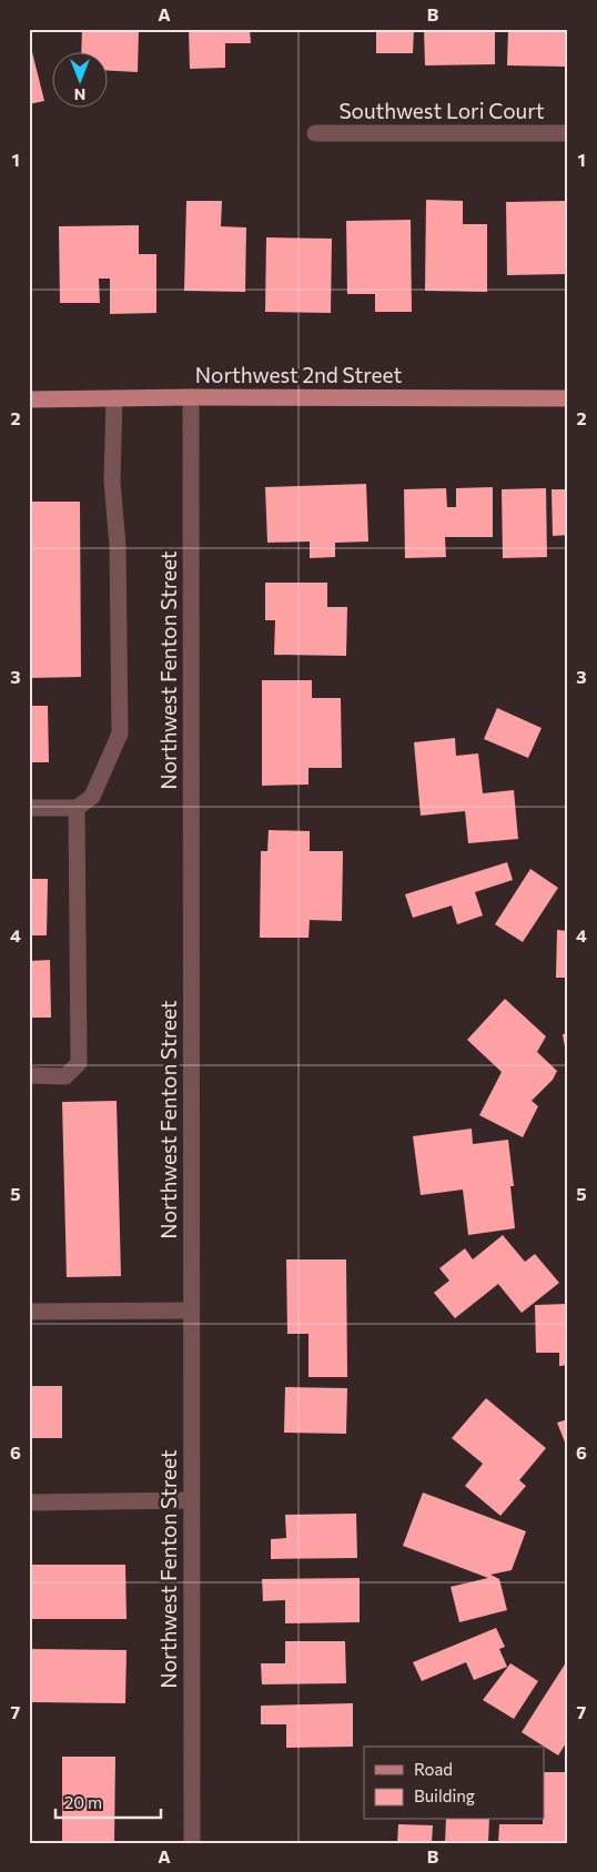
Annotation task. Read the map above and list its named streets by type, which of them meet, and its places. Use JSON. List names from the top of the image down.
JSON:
{
  "streets": {
    "main road": ["Northwest 2nd Street"],
    "street": ["Southwest Lori Court", "Northwest Fenton Street"]
  },
  "crossings": [
    ["Northwest 2nd Street", "Northwest Fenton Street"]
  ],
  "legend": ["Road", "Building"],
  "scale_bar": "20 m",
  "north": "bottom",
  "grid": {
    "columns": ["A", "B"],
    "rows": [
      "1",
      "2",
      "3",
      "4",
      "5",
      "6",
      "7"
    ]
  }
}
